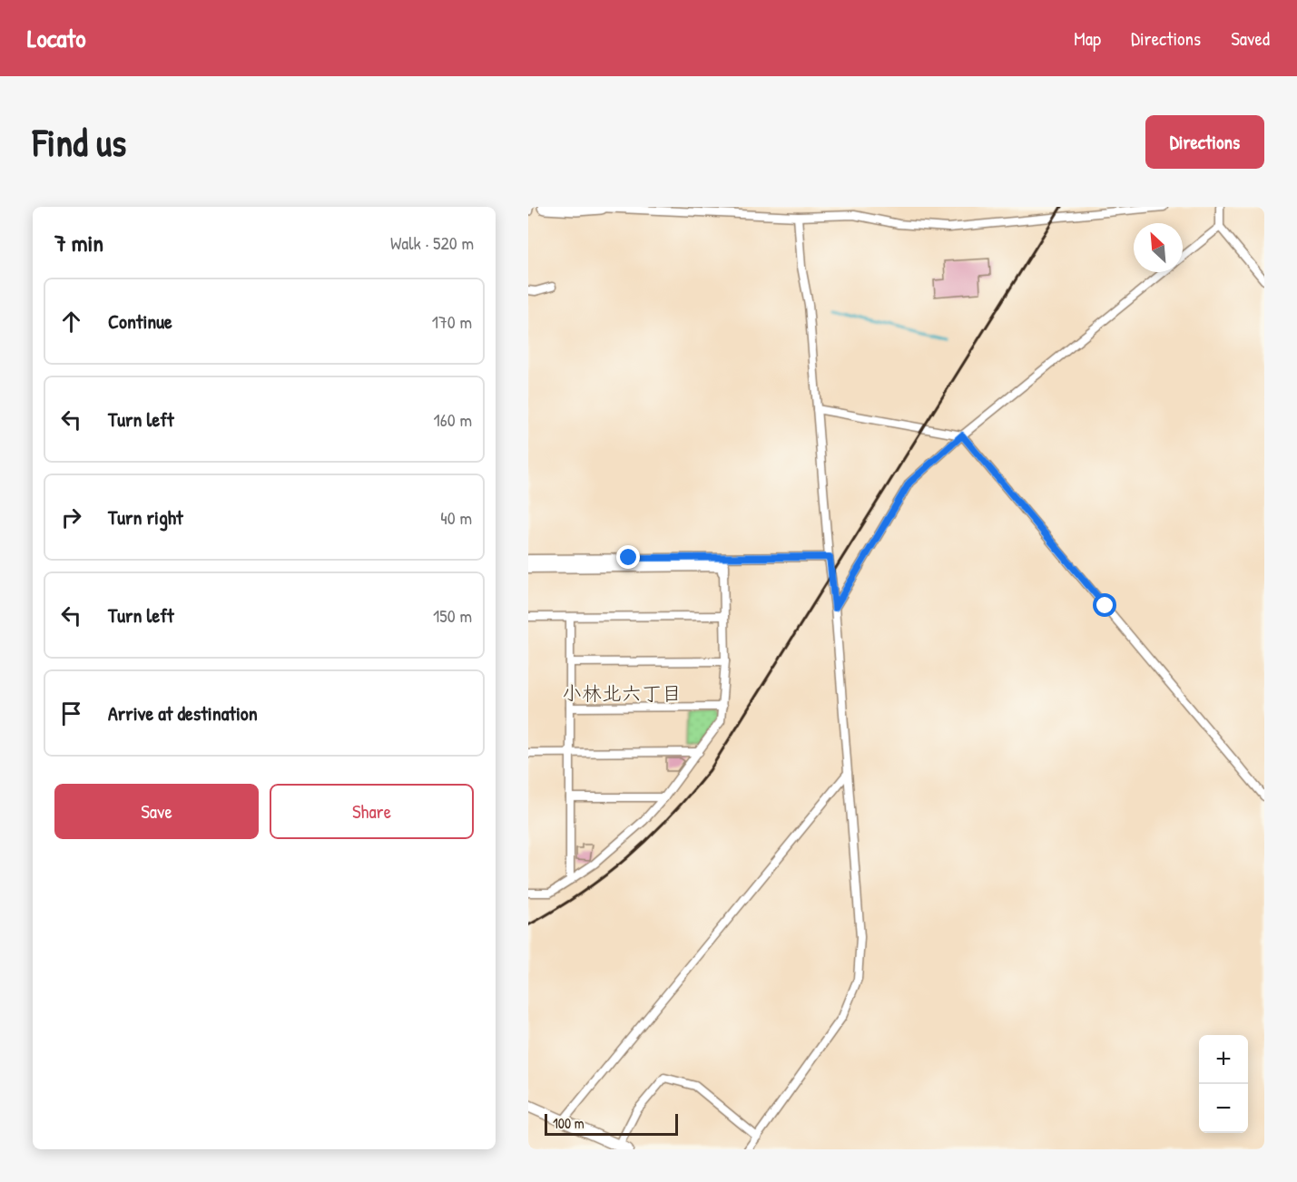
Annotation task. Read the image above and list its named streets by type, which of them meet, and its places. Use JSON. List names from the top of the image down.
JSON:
{
  "districts": ["小林北六丁目"],
  "scale_bar": "100 m",
  "north": "top left",
  "page": {
    "header": "Locato",
    "nav": ["Map", "Directions", "Saved"],
    "buttons": [
      "Directions",
      ["Save", "Share"]
    ],
    "title": "Find us",
    "heading": ["7 min", "Walk · 520 m"],
    "list": [
      ["Continue", "170 m"],
      ["Turn left", "160 m"],
      ["Turn right", "40 m"],
      ["Turn left", "150 m"],
      "Arrive at destination"
    ],
    "map_buttons": ["+", "−"],
    "scale": "100 m"
  }
}
